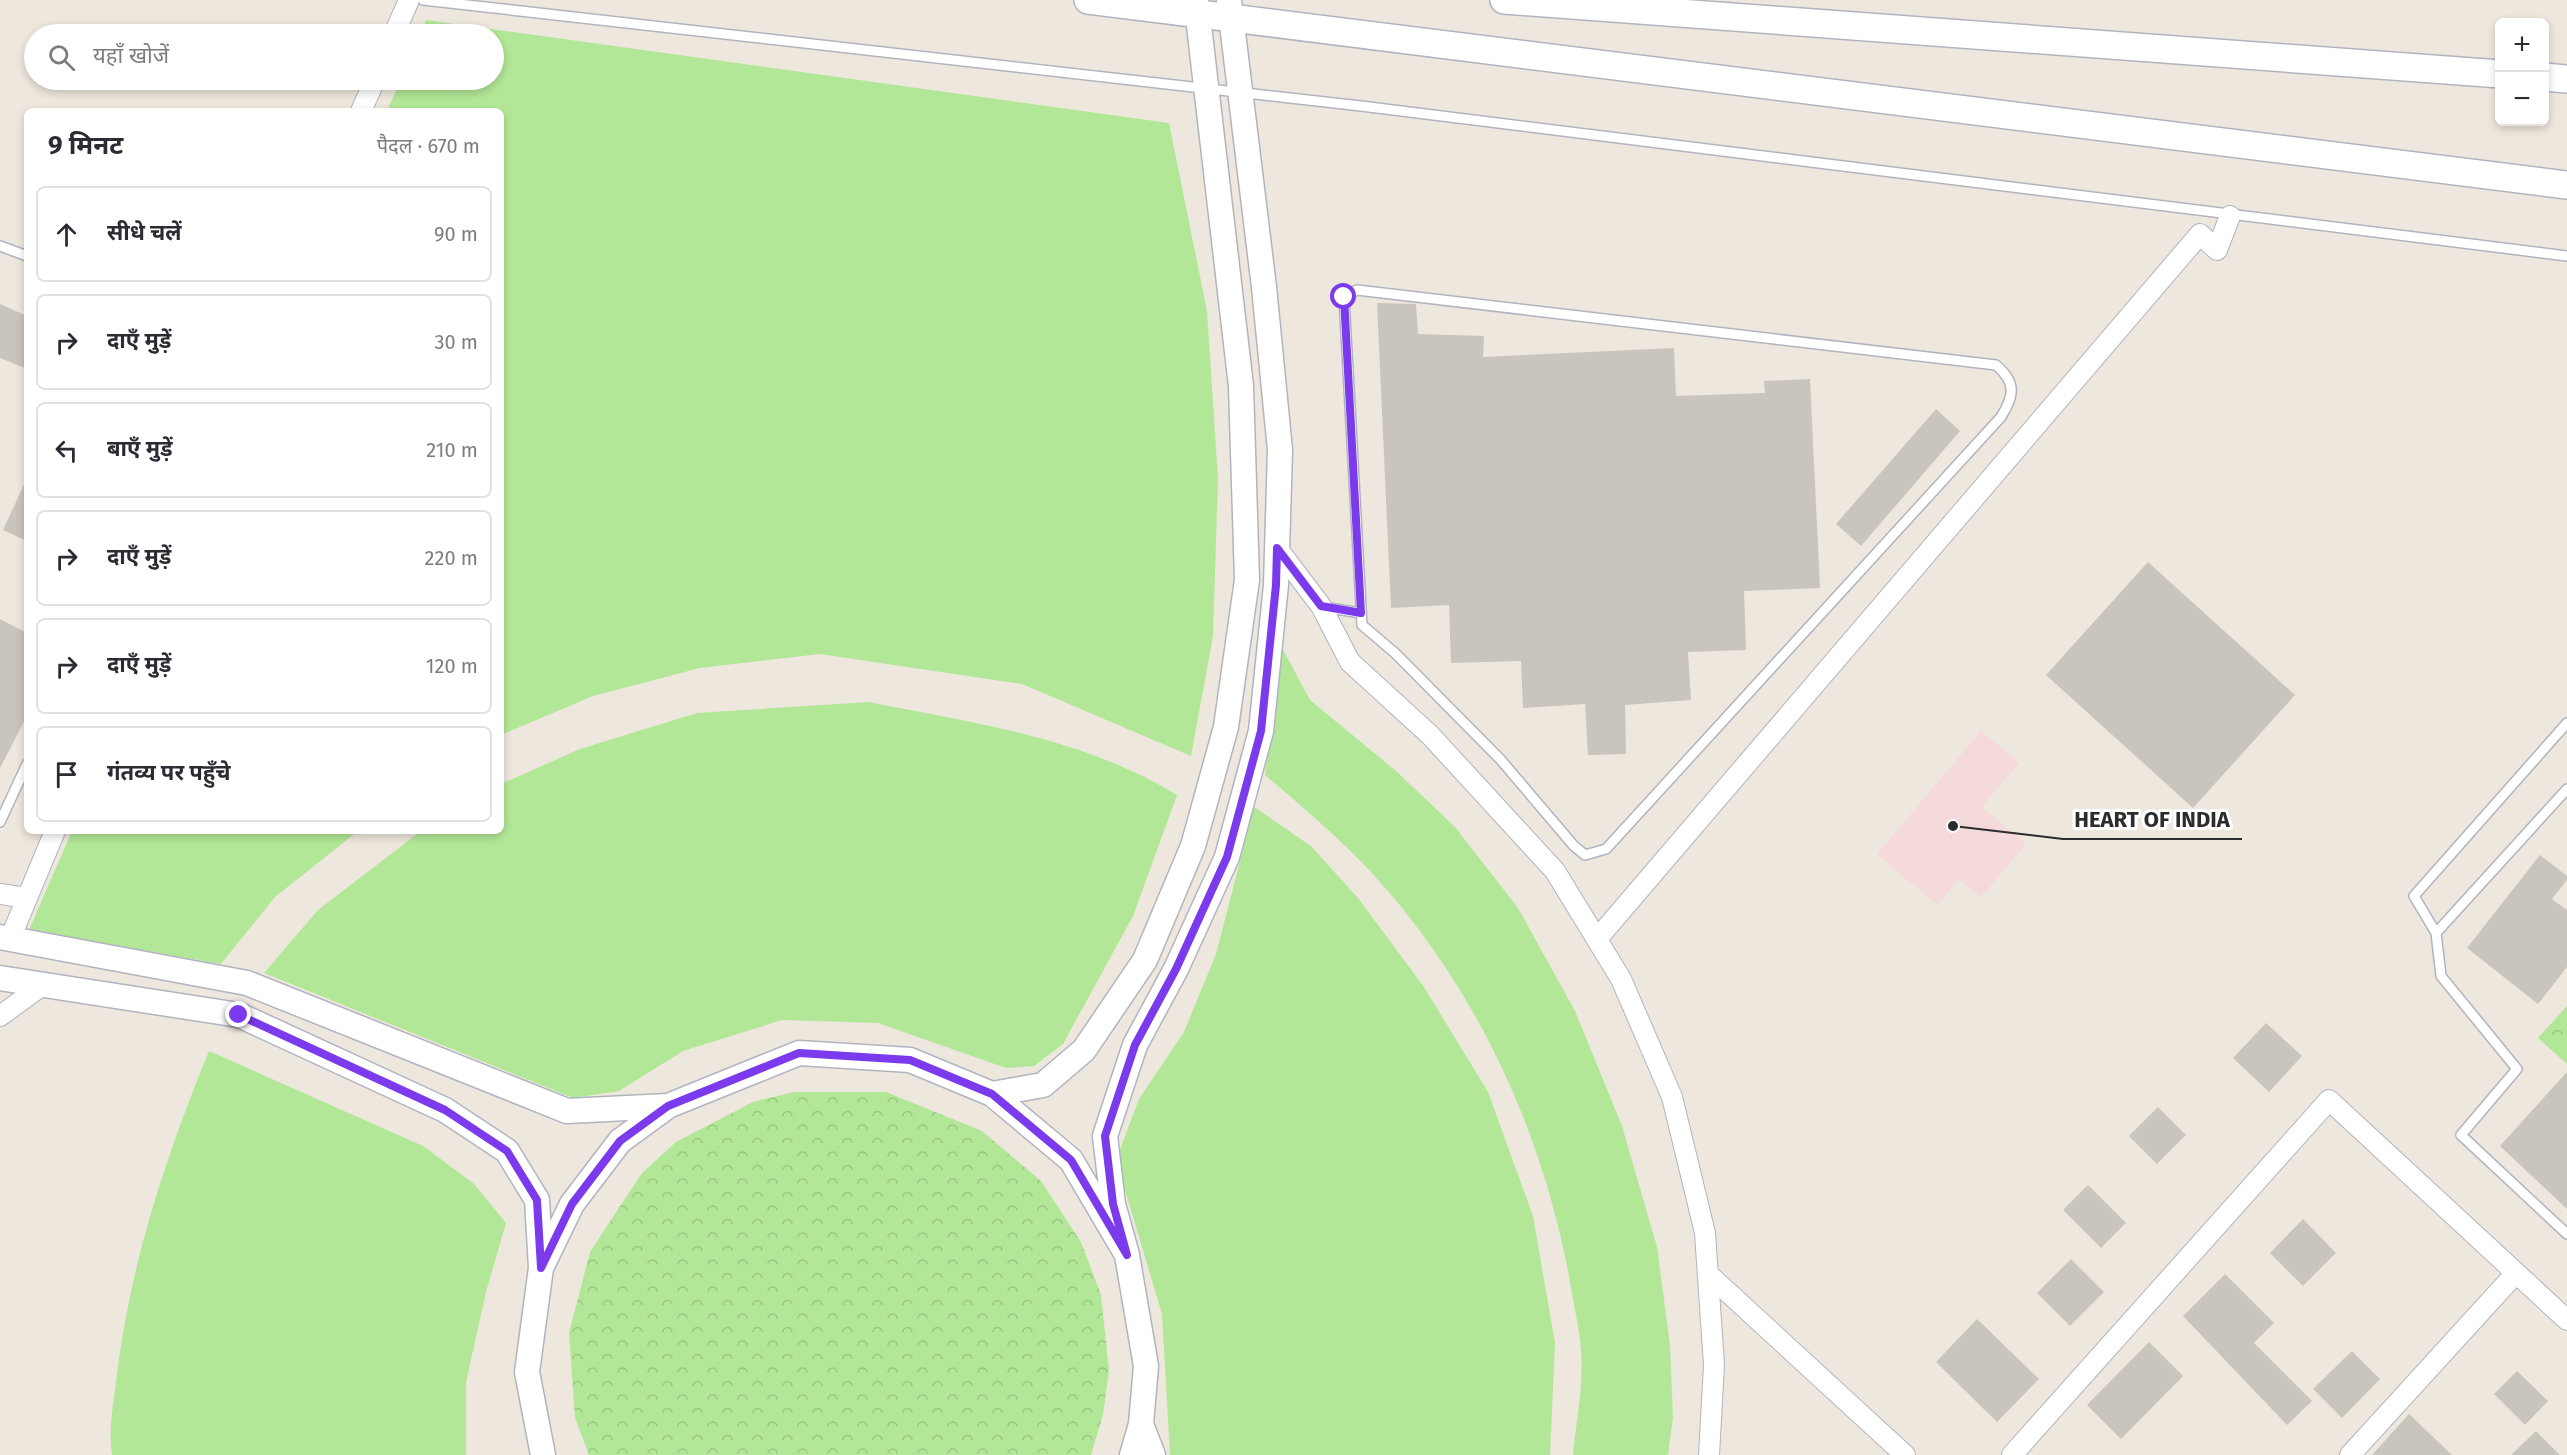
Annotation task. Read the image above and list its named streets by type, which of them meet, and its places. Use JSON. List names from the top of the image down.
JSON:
{
  "places": ["HEART OF INDIA"],
  "page": {
    "map_buttons": ["+", "−"],
    "search": "यहाँ खोजें",
    "heading": ["9 मिनट", "पैदल · 670 m"],
    "list": [
      ["सीधे चलें", "90 m"],
      ["दाएँ मुड़ें", "30 m"],
      ["बाएँ मुड़ें", "210 m"],
      ["दाएँ मुड़ें", "220 m"],
      ["दाएँ मुड़ें", "120 m"],
      "गंतव्य पर पहुँचे"
    ]
  }
}
